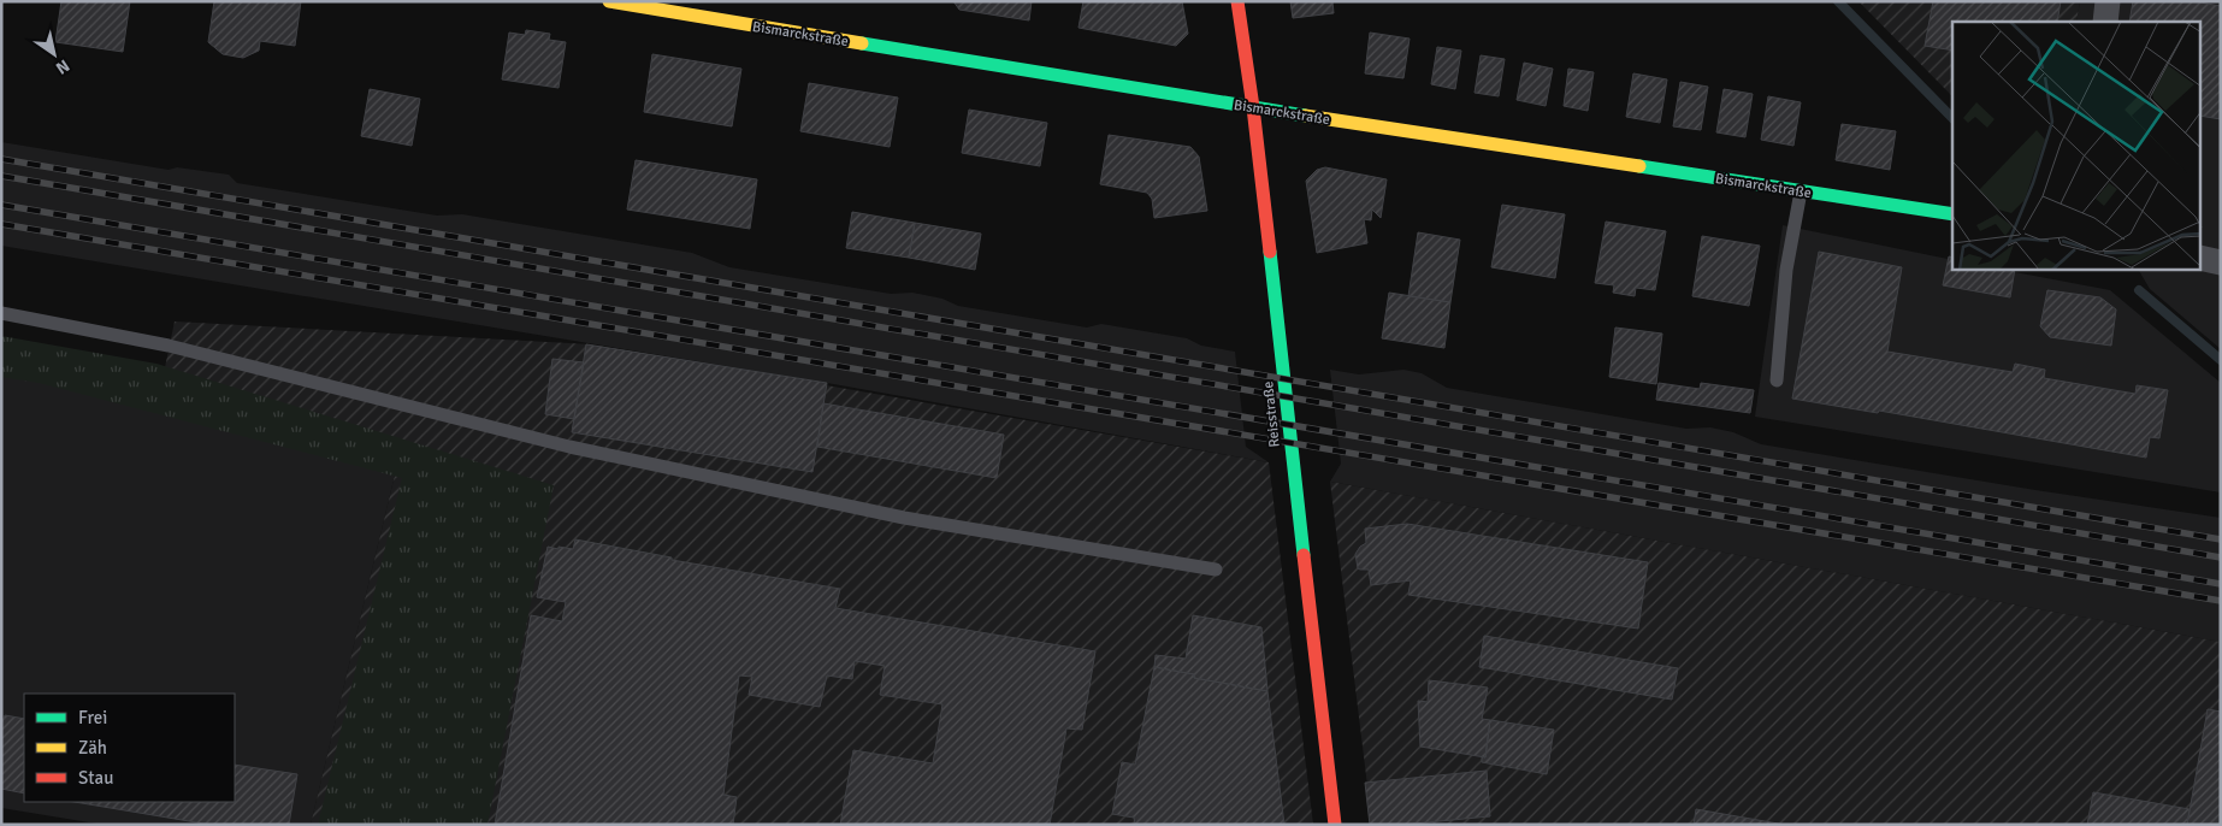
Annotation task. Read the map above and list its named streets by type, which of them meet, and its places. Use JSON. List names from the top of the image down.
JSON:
{
  "streets": {
    "street": ["Bismarckstraße", "Reisstraße"]
  },
  "crossings": [
    ["Bismarckstraße", "Reisstraße"]
  ],
  "legend": ["Frei", "Zäh", "Stau"],
  "north": "bottom right"
}
